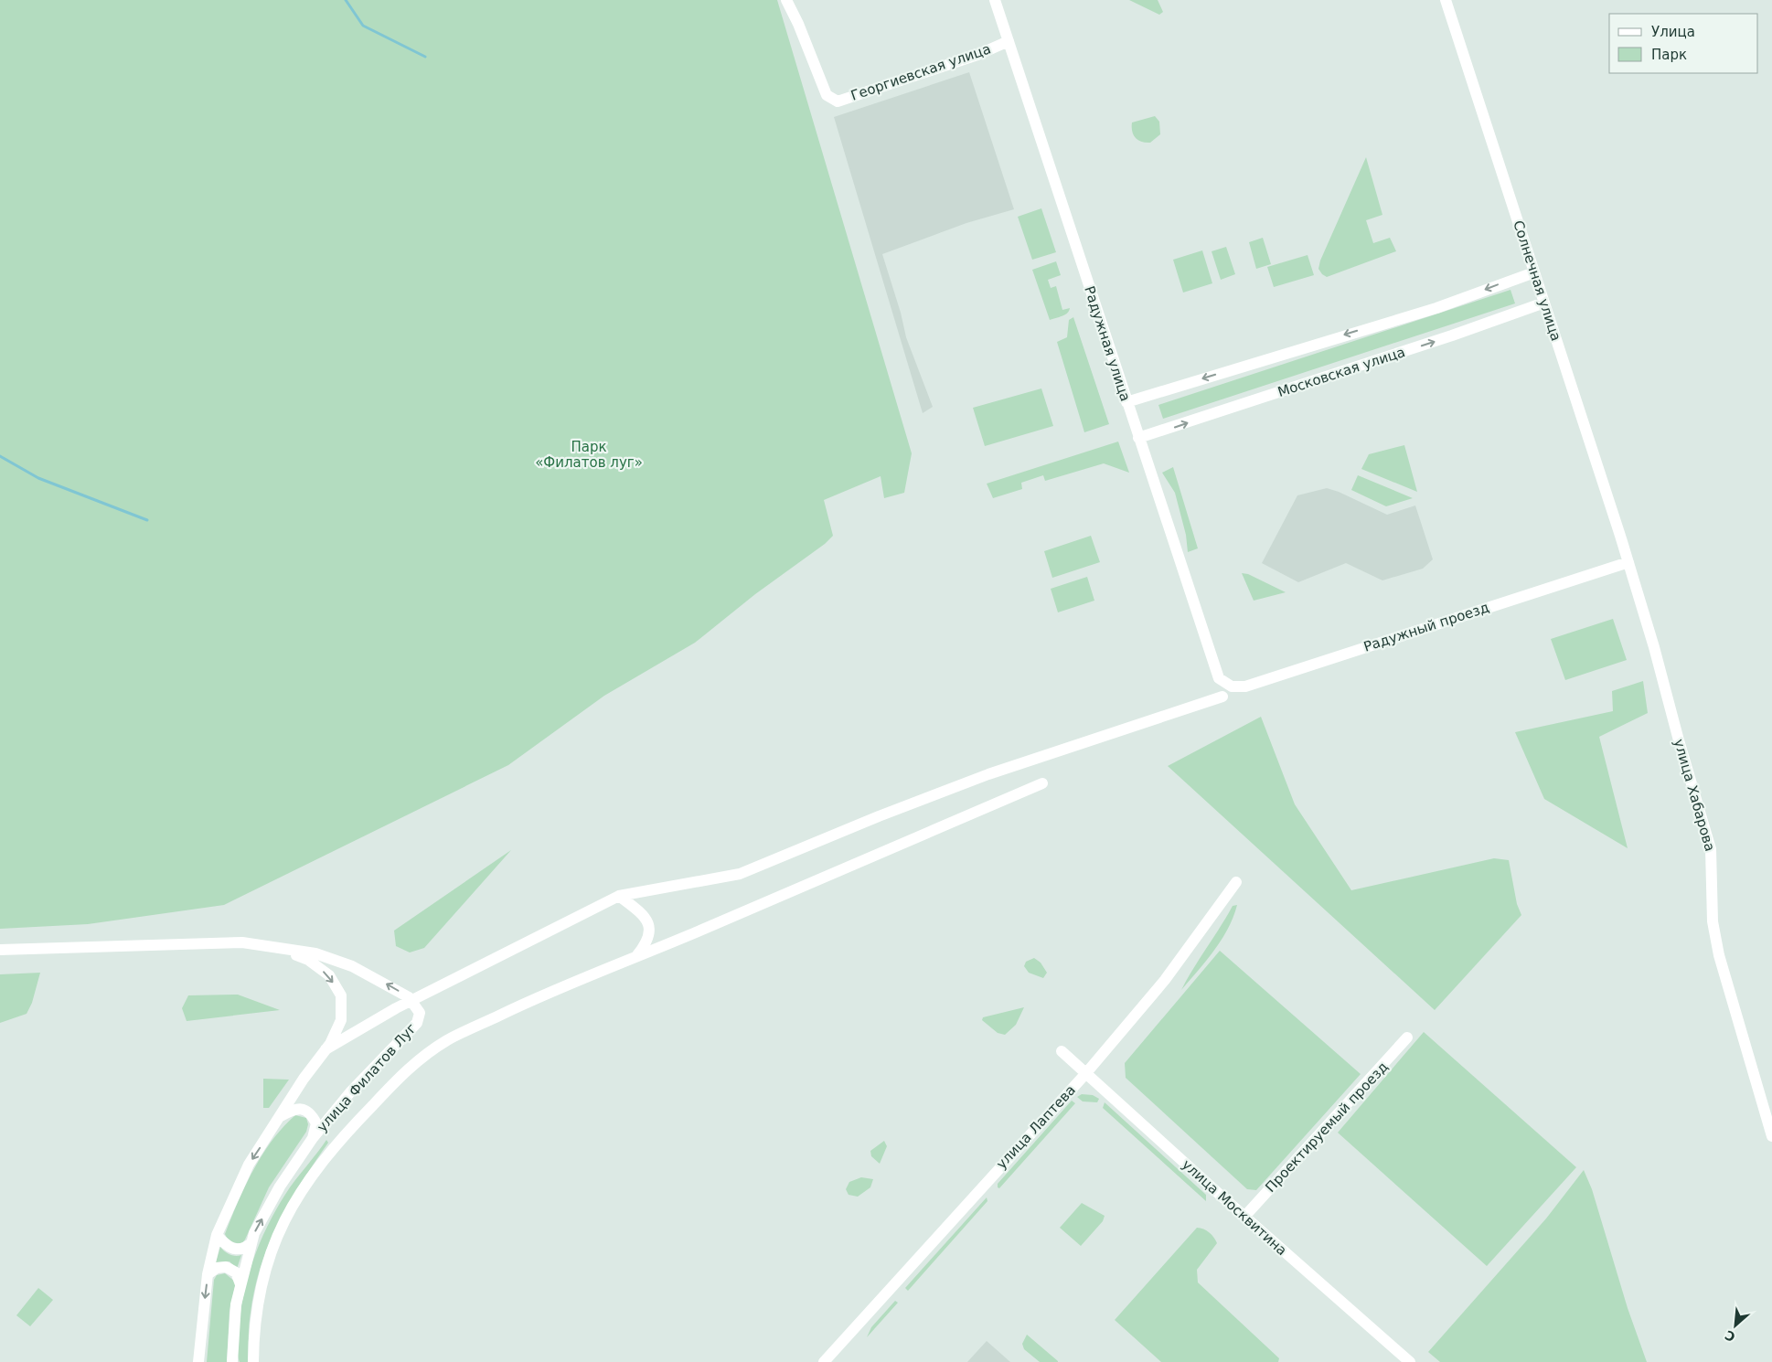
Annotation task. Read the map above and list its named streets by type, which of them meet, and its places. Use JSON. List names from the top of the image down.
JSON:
{
  "streets": {
    "street": [
      "Георгиевская улица",
      "Солнечная улица",
      "Радужная улица",
      "Московская улица",
      "Радужный проезд",
      "улица Хабарова",
      "улица Филатов Луг",
      "улица Лаптева",
      "Проектируемый проезд",
      "улица Москвитина"
    ]
  },
  "crossings": [
    ["Георгиевская улица", "Радужная улица"],
    ["Солнечная улица", "Московская улица"],
    ["Солнечная улица", "Радужный проезд"],
    ["Солнечная улица", "улица Хабарова"],
    ["Радужная улица", "Московская улица"],
    ["Радужная улица", "Радужный проезд"],
    ["Радужный проезд", "улица Хабарова"],
    ["улица Лаптева", "улица Москвитина"],
    ["Проектируемый проезд", "улица Москвитина"]
  ],
  "parks": ["Парк «Филатов луг»"],
  "legend": ["Улица", "Парк"],
  "north": "bottom left"
}
